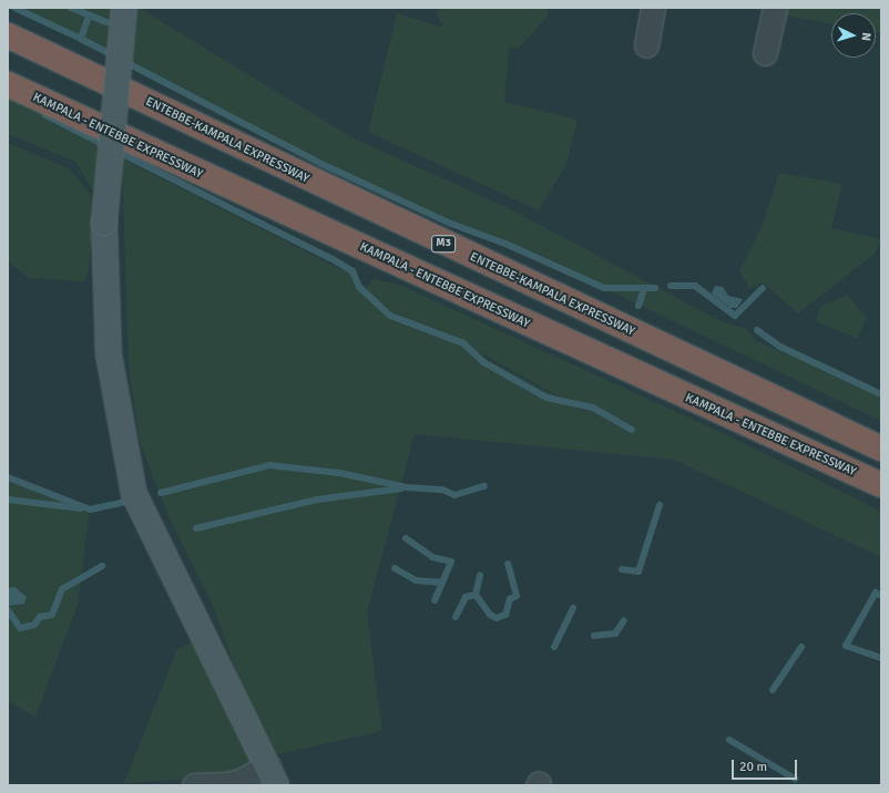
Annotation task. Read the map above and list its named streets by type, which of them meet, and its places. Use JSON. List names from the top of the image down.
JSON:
{
  "streets": {
    "highway": ["KAMPALA - ENTEBBE EXPRESSWAY", "ENTEBBE-KAMPALA EXPRESSWAY", "M3"]
  },
  "scale_bar": "20 m",
  "north": "right"
}
